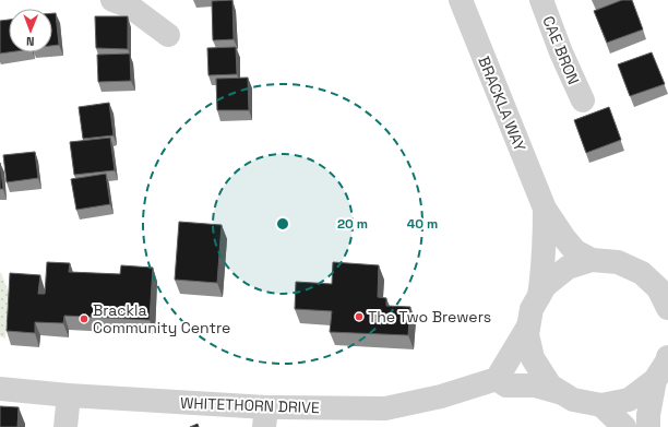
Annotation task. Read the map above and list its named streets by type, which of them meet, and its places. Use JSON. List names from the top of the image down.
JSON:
{
  "streets": {
    "street": ["CAE BRON", "BRACKLA WAY", "WHITETHORN DRIVE"]
  },
  "places": ["The Two Brewers", "Brackla Community Centre"],
  "north": "bottom",
  "rings": ["20 m", "40 m"]
}
